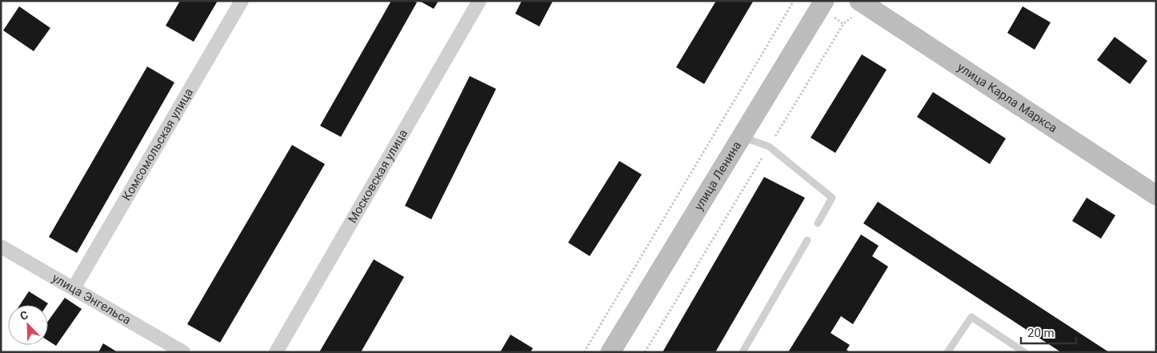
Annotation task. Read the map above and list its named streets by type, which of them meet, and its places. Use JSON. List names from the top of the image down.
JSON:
{
  "streets": {
    "main road": ["улица Карла Маркса", "улица Ленина"],
    "street": ["Комсомольская улица", "Московская улица", "улица Энгельса"]
  },
  "crossings": [
    ["Комсомольская улица", "улица Энгельса"]
  ],
  "scale_bar": "20 m",
  "north": "top left"
}
